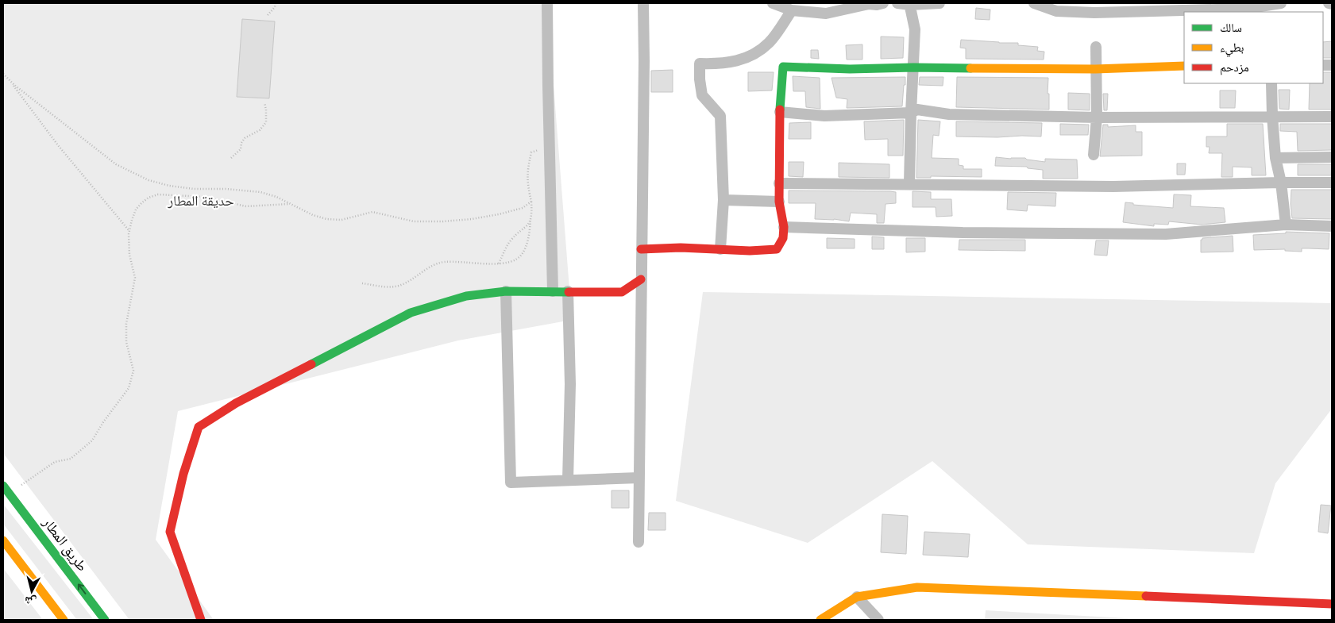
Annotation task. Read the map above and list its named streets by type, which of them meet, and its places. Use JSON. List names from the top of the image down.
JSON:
{
  "streets": {
    "main road": ["طريق المطار"]
  },
  "parks": ["حديقة المطار"],
  "legend": ["سالك", "بطيء", "مزدحم"],
  "north": "bottom"
}
